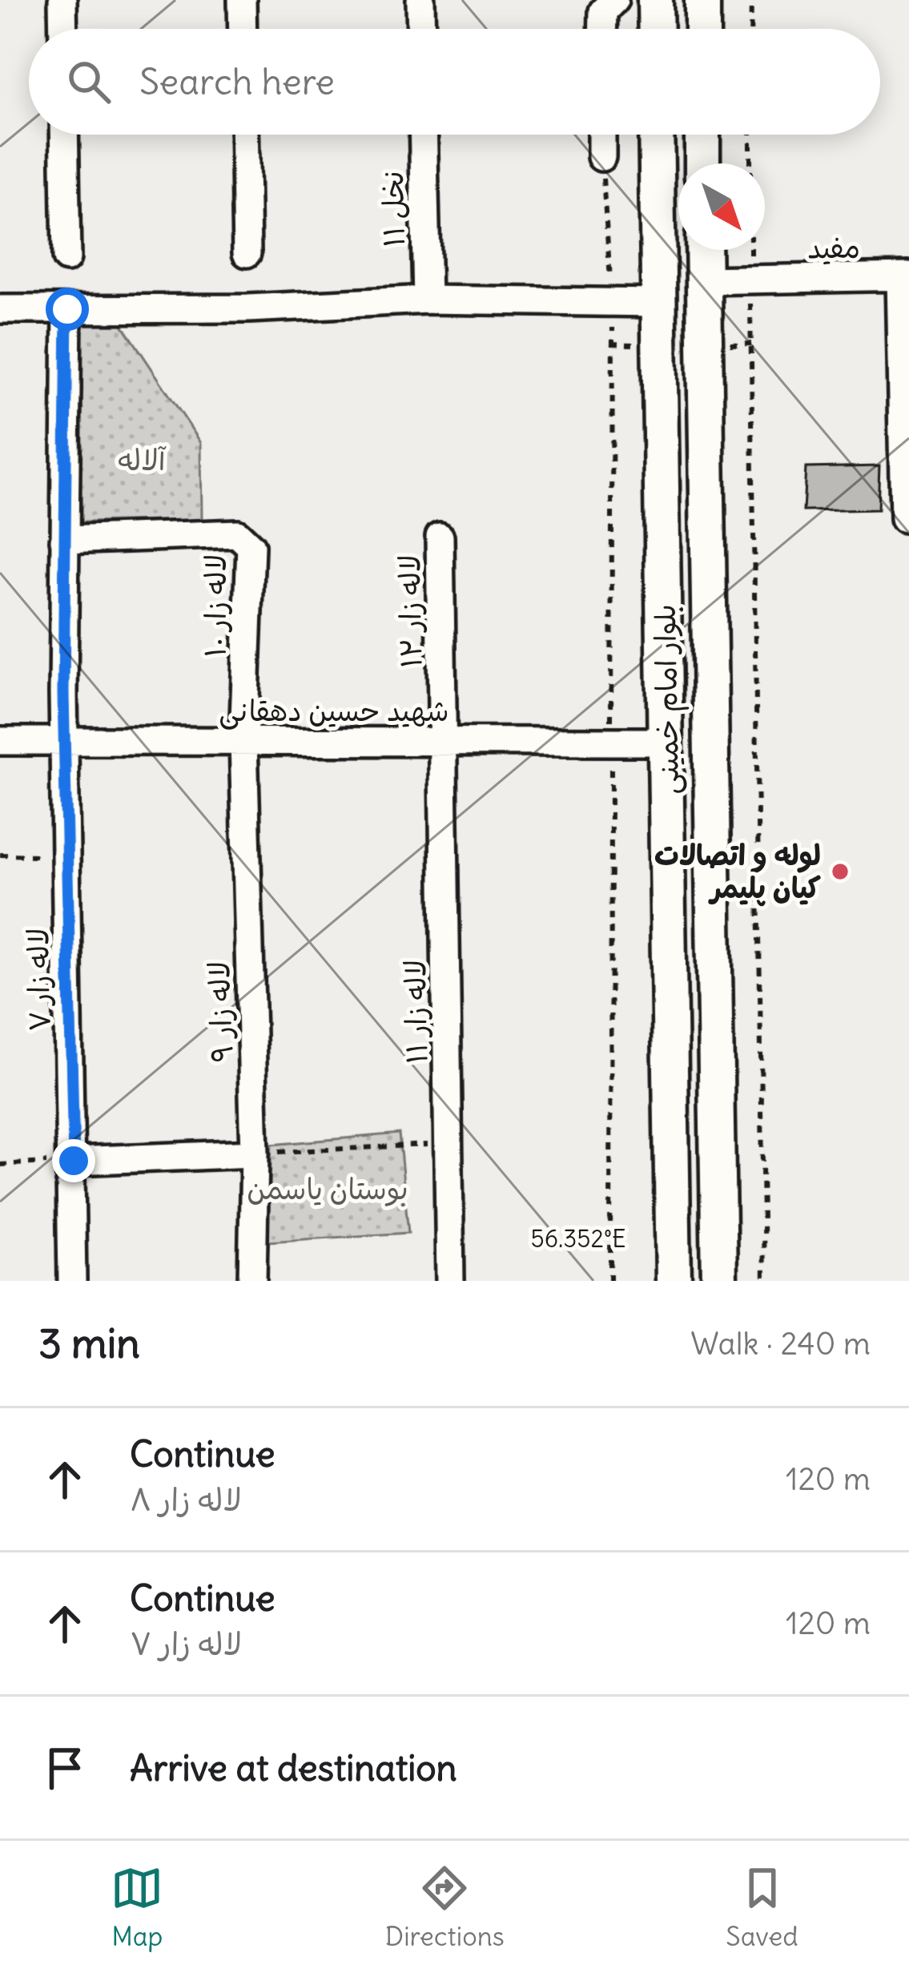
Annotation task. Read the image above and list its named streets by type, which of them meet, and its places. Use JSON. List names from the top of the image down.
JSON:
{
  "streets": {
    "main road": ["بلوار امام خمینی"],
    "street": [
      "نخل ۱۱",
      "مفید",
      "لاله زار ۱۰",
      "لاله زار ۱۲",
      "شهید حسین دهقانی",
      "لاله زار ۷",
      "لاله زار ۹",
      "لاله زار ۱۱"
    ]
  },
  "crossings": [
    ["مفید", "بلوار امام خمینی"],
    ["لاله زار ۱۰", "شهید حسین دهقانی"],
    ["لاله زار ۱۰", "لاله زار ۷"],
    ["لاله زار ۱۰", "لاله زار ۹"],
    ["لاله زار ۱۲", "شهید حسین دهقانی"],
    ["لاله زار ۱۲", "لاله زار ۱۱"],
    ["بلوار امام خمینی", "شهید حسین دهقانی"],
    ["شهید حسین دهقانی", "لاله زار ۷"],
    ["شهید حسین دهقانی", "لاله زار ۹"],
    ["شهید حسین دهقانی", "لاله زار ۱۱"]
  ],
  "parks": ["آلاله", "بوستان یاسمن"],
  "places": ["لوله و اتصالات کیان پلیمر"],
  "north": "bottom right",
  "page": {
    "search": "Search here",
    "heading": ["3 min", "Walk · 240 m"],
    "list": [
      ["Continue", "لاله زار ۸", "120 m"],
      ["Continue", "لاله زار ۷", "120 m"],
      "Arrive at destination"
    ],
    "nav": ["Map", "Directions", "Saved"]
  },
  "coordinates": ["56.352°E"]
}
